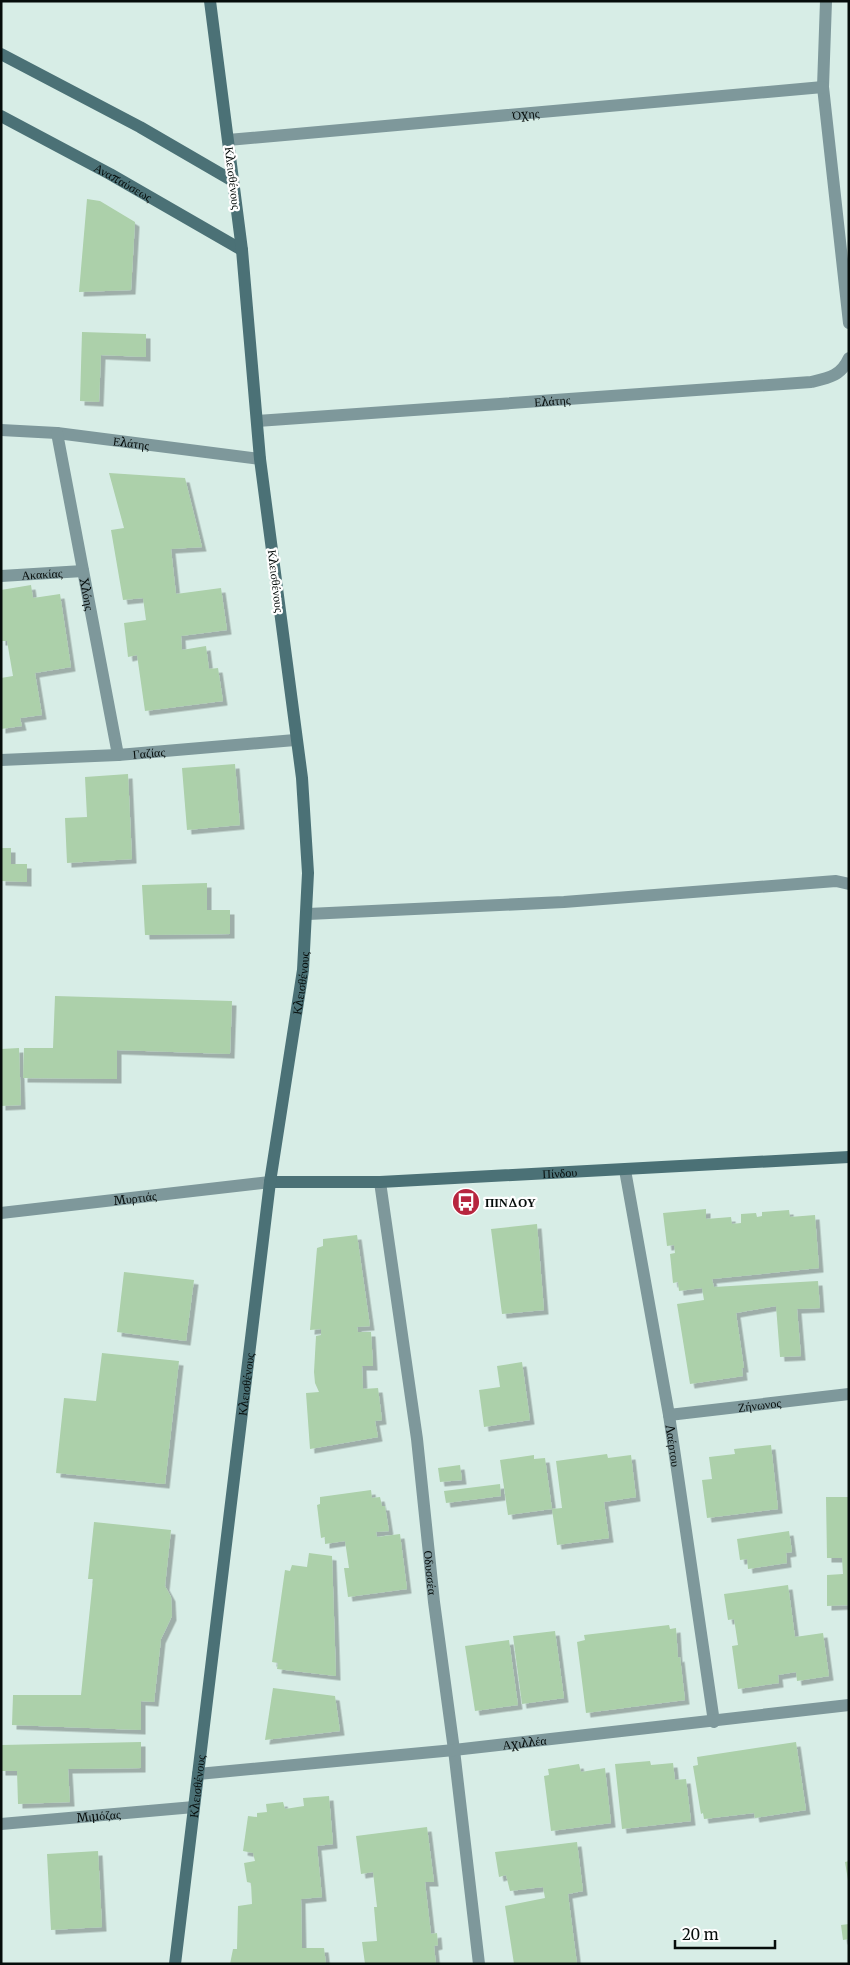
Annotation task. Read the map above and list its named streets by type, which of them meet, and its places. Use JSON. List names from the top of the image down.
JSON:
{
  "streets": {
    "main road": ["Κλεισθένους", "Αναπαύσεως", "Πίνδου"],
    "street": [
      "Όχης",
      "Ελάτης",
      "Ακακίας",
      "Χλόης",
      "Γαζίας",
      "Μυρτιάς",
      "Ζήνωνος",
      "Λαέρτου",
      "Οδυσσέα",
      "Αχιλλέα",
      "Μιμόζας"
    ]
  },
  "crossings": [
    ["Όχης", "Κλεισθένους"],
    ["Κλεισθένους", "Αναπαύσεως"],
    ["Κλεισθένους", "Ελάτης"],
    ["Κλεισθένους", "Γαζίας"],
    ["Κλεισθένους", "Πίνδου"],
    ["Κλεισθένους", "Μυρτιάς"],
    ["Κλεισθένους", "Αχιλλέα"],
    ["Κλεισθένους", "Μιμόζας"],
    ["Ελάτης", "Χλόης"],
    ["Ακακίας", "Χλόης"],
    ["Χλόης", "Γαζίας"],
    ["Πίνδου", "Μυρτιάς"],
    ["Πίνδου", "Λαέρτου"],
    ["Πίνδου", "Οδυσσέα"],
    ["Ζήνωνος", "Λαέρτου"],
    ["Λαέρτου", "Αχιλλέα"],
    ["Οδυσσέα", "Αχιλλέα"]
  ],
  "places": {
    "bus stop": ["ΠΙΝΔΟΥ"]
  },
  "scale_bar": "20 m"
}
